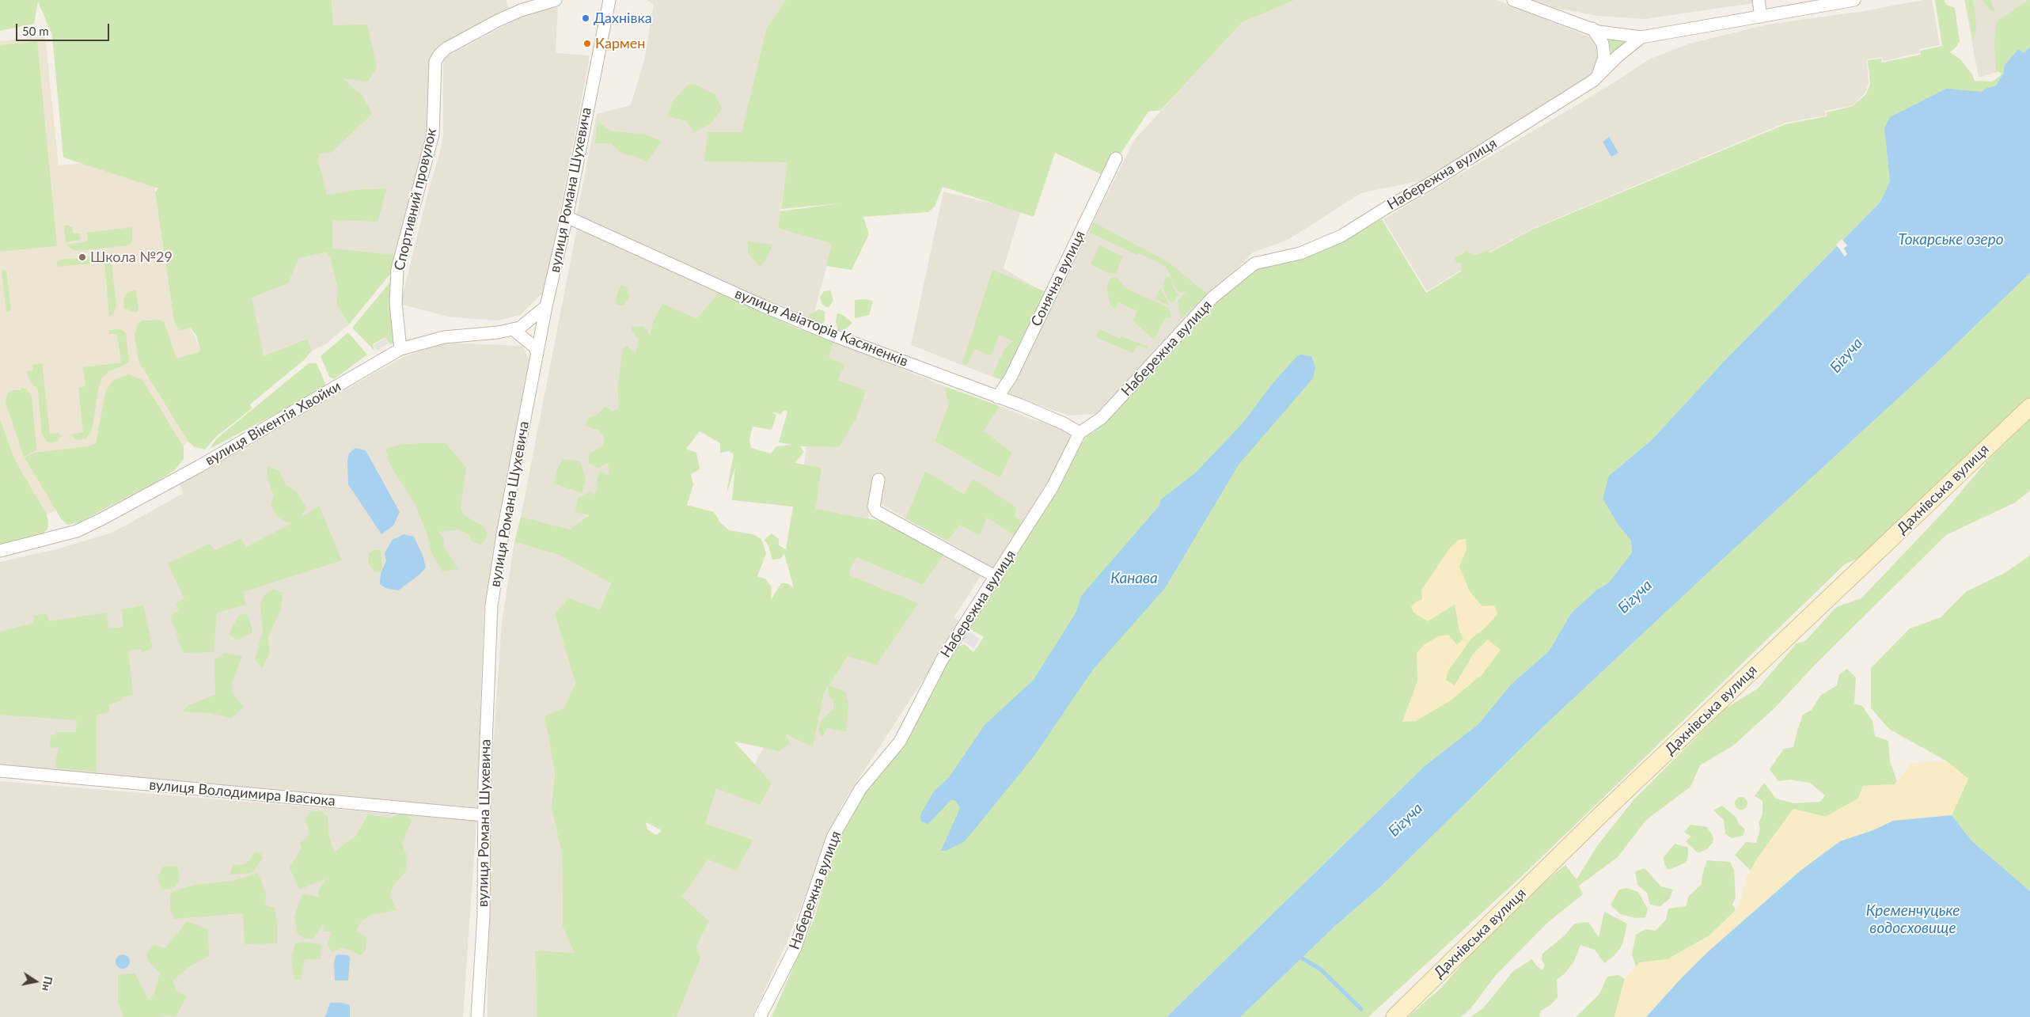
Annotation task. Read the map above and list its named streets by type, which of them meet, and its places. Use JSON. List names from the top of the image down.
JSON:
{
  "streets": {
    "street": [
      "Набережна вулиця",
      "вулиця Романа Шухевича",
      "Спортивний провулок",
      "Сонячна вулиця",
      "вулиця Авіаторів Касяненків",
      "вулиця Вікентія Хвойки",
      "Дахнівська вулиця",
      "вулиця Володимира Івасюка"
    ]
  },
  "crossings": [
    ["Набережна вулиця", "вулиця Авіаторів Касяненків"],
    ["вулиця Романа Шухевича", "вулиця Авіаторів Касяненків"],
    ["вулиця Романа Шухевича", "вулиця Вікентія Хвойки"],
    ["вулиця Романа Шухевича", "вулиця Володимира Івасюка"],
    ["Спортивний провулок", "вулиця Вікентія Хвойки"],
    ["Сонячна вулиця", "вулиця Авіаторів Касяненків"]
  ],
  "water": [
    "Токарське озеро",
    "Бігуча",
    "Канава",
    "Кременчуцьке водосховище"
  ],
  "places": ["Дахнівка", "Кармен", "Школа №29"],
  "scale_bar": "50 m",
  "north": "right"
}
